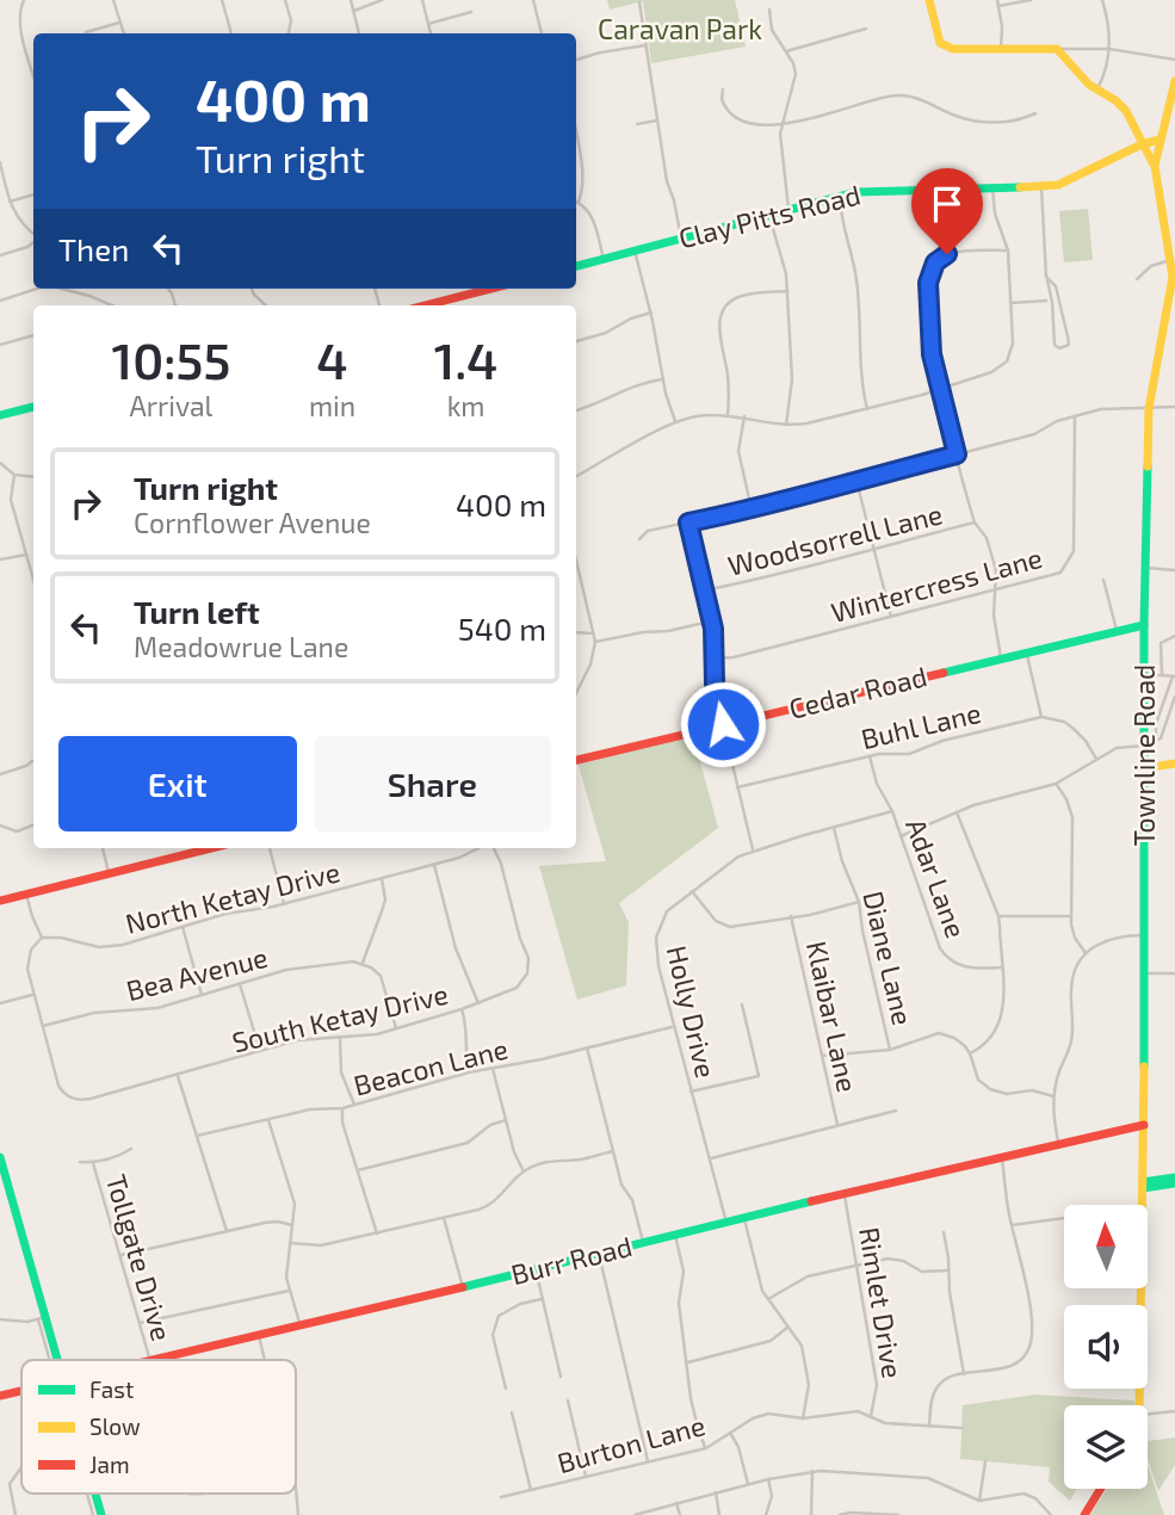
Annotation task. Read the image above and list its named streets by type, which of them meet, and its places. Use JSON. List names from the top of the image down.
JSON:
{
  "streets": {
    "street": [
      "Clay Pitts Road",
      "Woodsorrell Lane",
      "Wintercress Lane",
      "Cedar Road",
      "Buhl Lane",
      "Townline Road",
      "Adar Lane",
      "North Ketay Drive",
      "Diane Lane",
      "Bea Avenue",
      "Holly Drive",
      "Klaibar Lane",
      "South Ketay Drive",
      "Beacon Lane",
      "Tollgate Drive",
      "Burr Road",
      "Rimlet Drive",
      "Burton Lane"
    ]
  },
  "crossings": [
    ["Clay Pitts Road", "Townline Road"],
    ["Cedar Road", "Townline Road"],
    ["Buhl Lane", "Adar Lane"],
    ["Townline Road", "Burr Road"],
    ["Adar Lane", "Holly Drive"],
    ["Diane Lane", "Holly Drive"],
    ["Bea Avenue", "South Ketay Drive"],
    ["Holly Drive", "Beacon Lane"],
    ["Holly Drive", "Burr Road"],
    ["Burr Road", "Rimlet Drive"],
    ["Rimlet Drive", "Burton Lane"]
  ],
  "parks": ["Caravan Park"],
  "legend": ["Fast", "Slow", "Jam"],
  "north": "top",
  "page": {
    "turn": ["400 m", "Turn right"],
    "then": "Then",
    "eta": [
      "10:55",
      "Arrival",
      "4",
      "min",
      "1.4",
      "km"
    ],
    "list": [
      {
        "name": "Turn right",
        "note": "Cornflower Avenue",
        "value": "400 m"
      },
      {
        "name": "Turn left",
        "note": "Meadowrue Lane",
        "value": "540 m"
      }
    ],
    "buttons": ["Exit", "Share"]
  }
}
